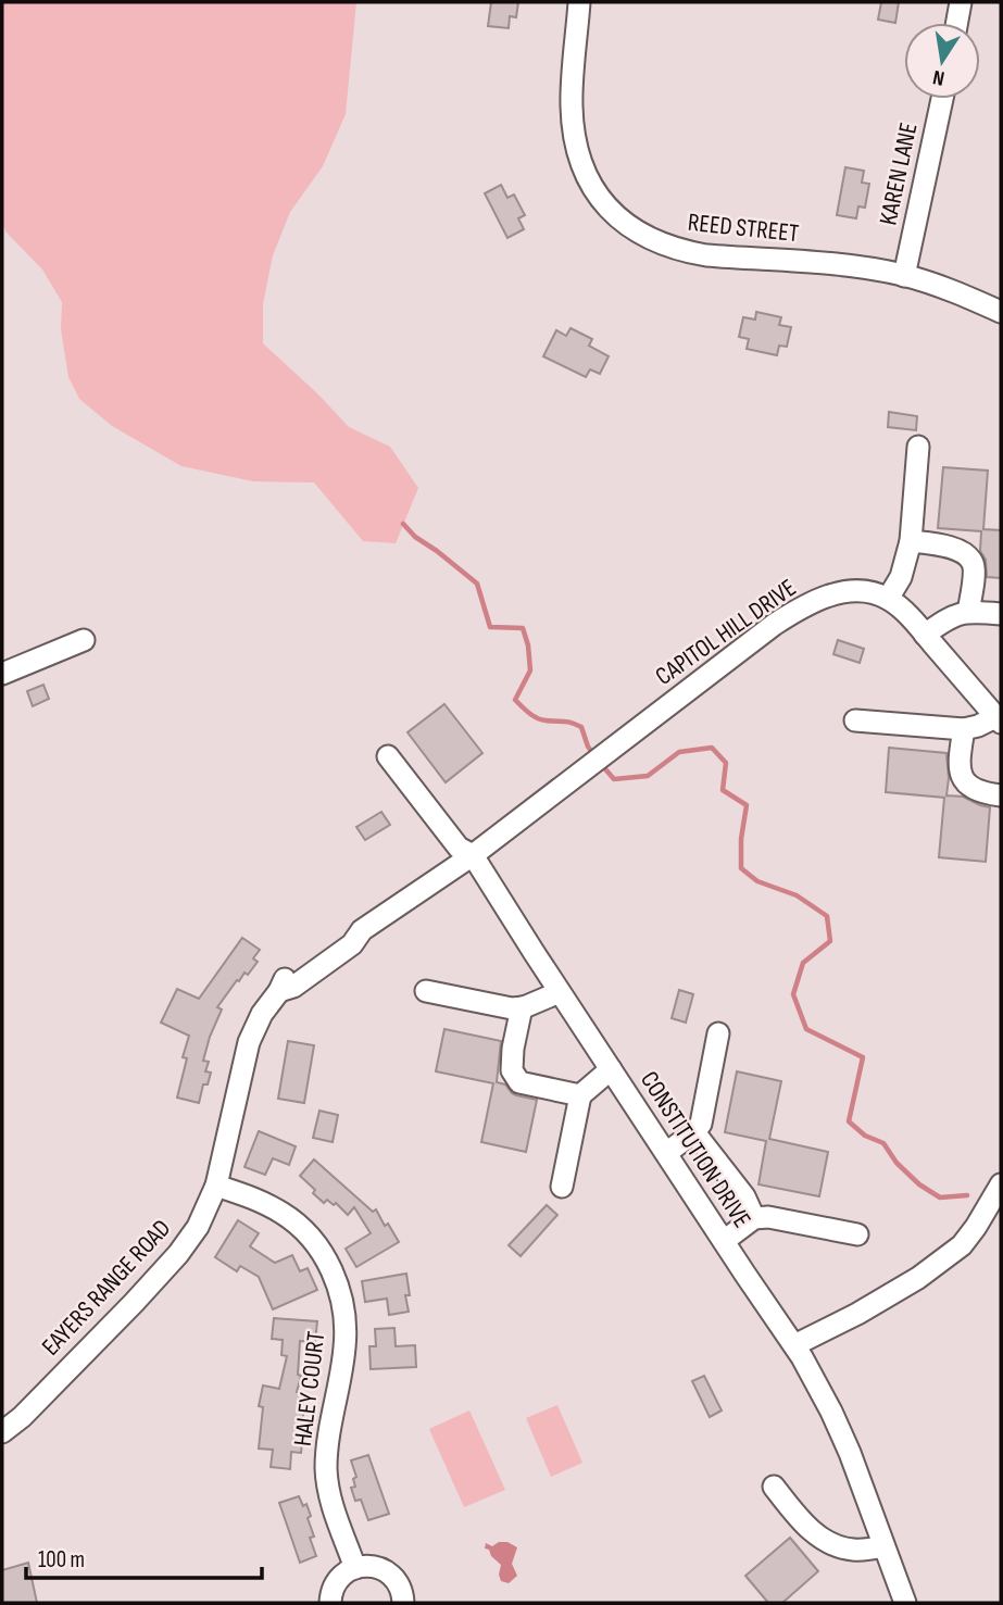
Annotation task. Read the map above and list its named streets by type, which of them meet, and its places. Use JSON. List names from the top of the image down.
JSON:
{
  "streets": {
    "street": [
      "KAREN LANE",
      "REED STREET",
      "CAPITOL HILL DRIVE",
      "CONSTITUTION DRIVE",
      "EAYERS RANGE ROAD",
      "HALEY COURT"
    ]
  },
  "crossings": [
    ["KAREN LANE", "REED STREET"],
    ["CAPITOL HILL DRIVE", "CONSTITUTION DRIVE"],
    ["CAPITOL HILL DRIVE", "EAYERS RANGE ROAD"],
    ["CONSTITUTION DRIVE", "EAYERS RANGE ROAD"],
    ["EAYERS RANGE ROAD", "HALEY COURT"]
  ],
  "scale_bar": "100 m",
  "north": "bottom"
}
